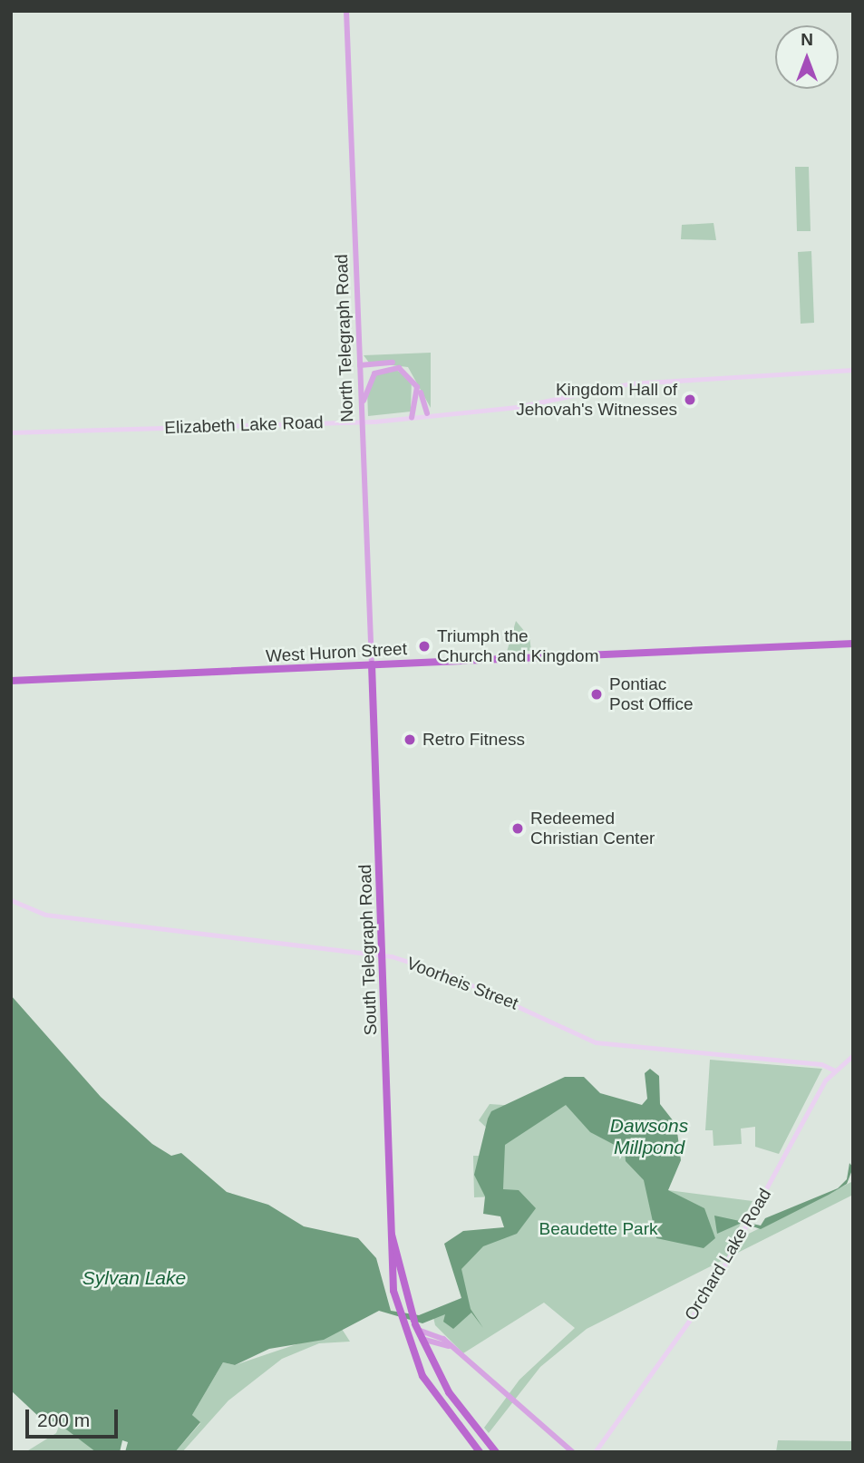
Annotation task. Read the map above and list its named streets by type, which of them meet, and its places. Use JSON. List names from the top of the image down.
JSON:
{
  "streets": {
    "highway": ["West Huron Street", "South Telegraph Road"],
    "main road": [
      "North Telegraph Road",
      "Elizabeth Lake Road",
      "Voorheis Street",
      "Orchard Lake Road"
    ]
  },
  "crossings": [
    ["North Telegraph Road", "Elizabeth Lake Road"],
    ["North Telegraph Road", "West Huron Street"],
    ["North Telegraph Road", "South Telegraph Road"],
    ["West Huron Street", "South Telegraph Road"],
    ["South Telegraph Road", "Voorheis Street"],
    ["Voorheis Street", "Orchard Lake Road"]
  ],
  "water": ["Dawsons Millpond", "Sylvan Lake"],
  "parks": ["Beaudette Park"],
  "places": [
    "Kingdom Hall of Jehovah's Witnesses",
    "Triumph the Church and Kingdom",
    "Pontiac Post Office",
    "Retro Fitness",
    "Redeemed Christian Center"
  ],
  "scale_bar": "200 m",
  "north": "top"
}
